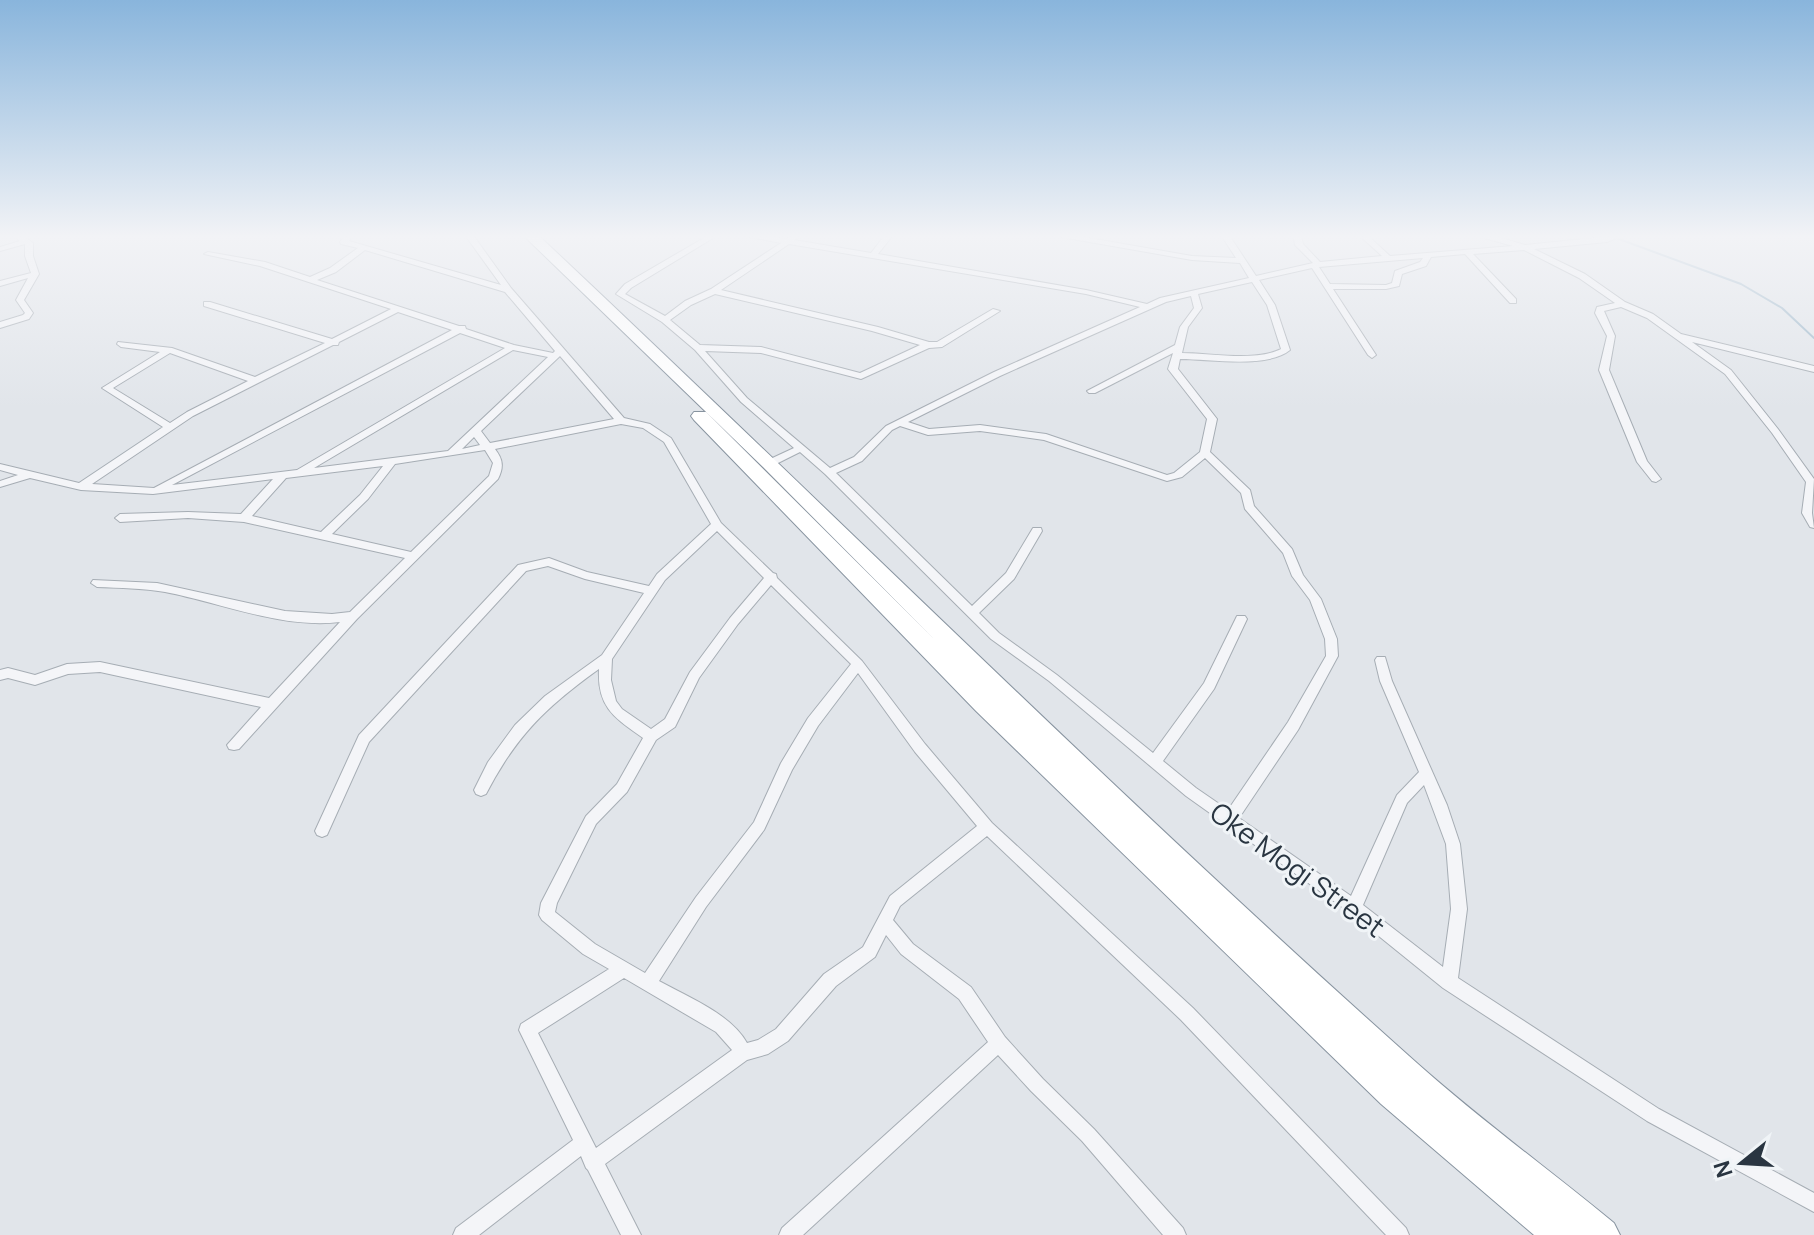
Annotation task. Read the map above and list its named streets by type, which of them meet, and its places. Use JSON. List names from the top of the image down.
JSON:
{
  "streets": {
    "street": ["Oke Mogi Street"]
  },
  "north": "left"
}
